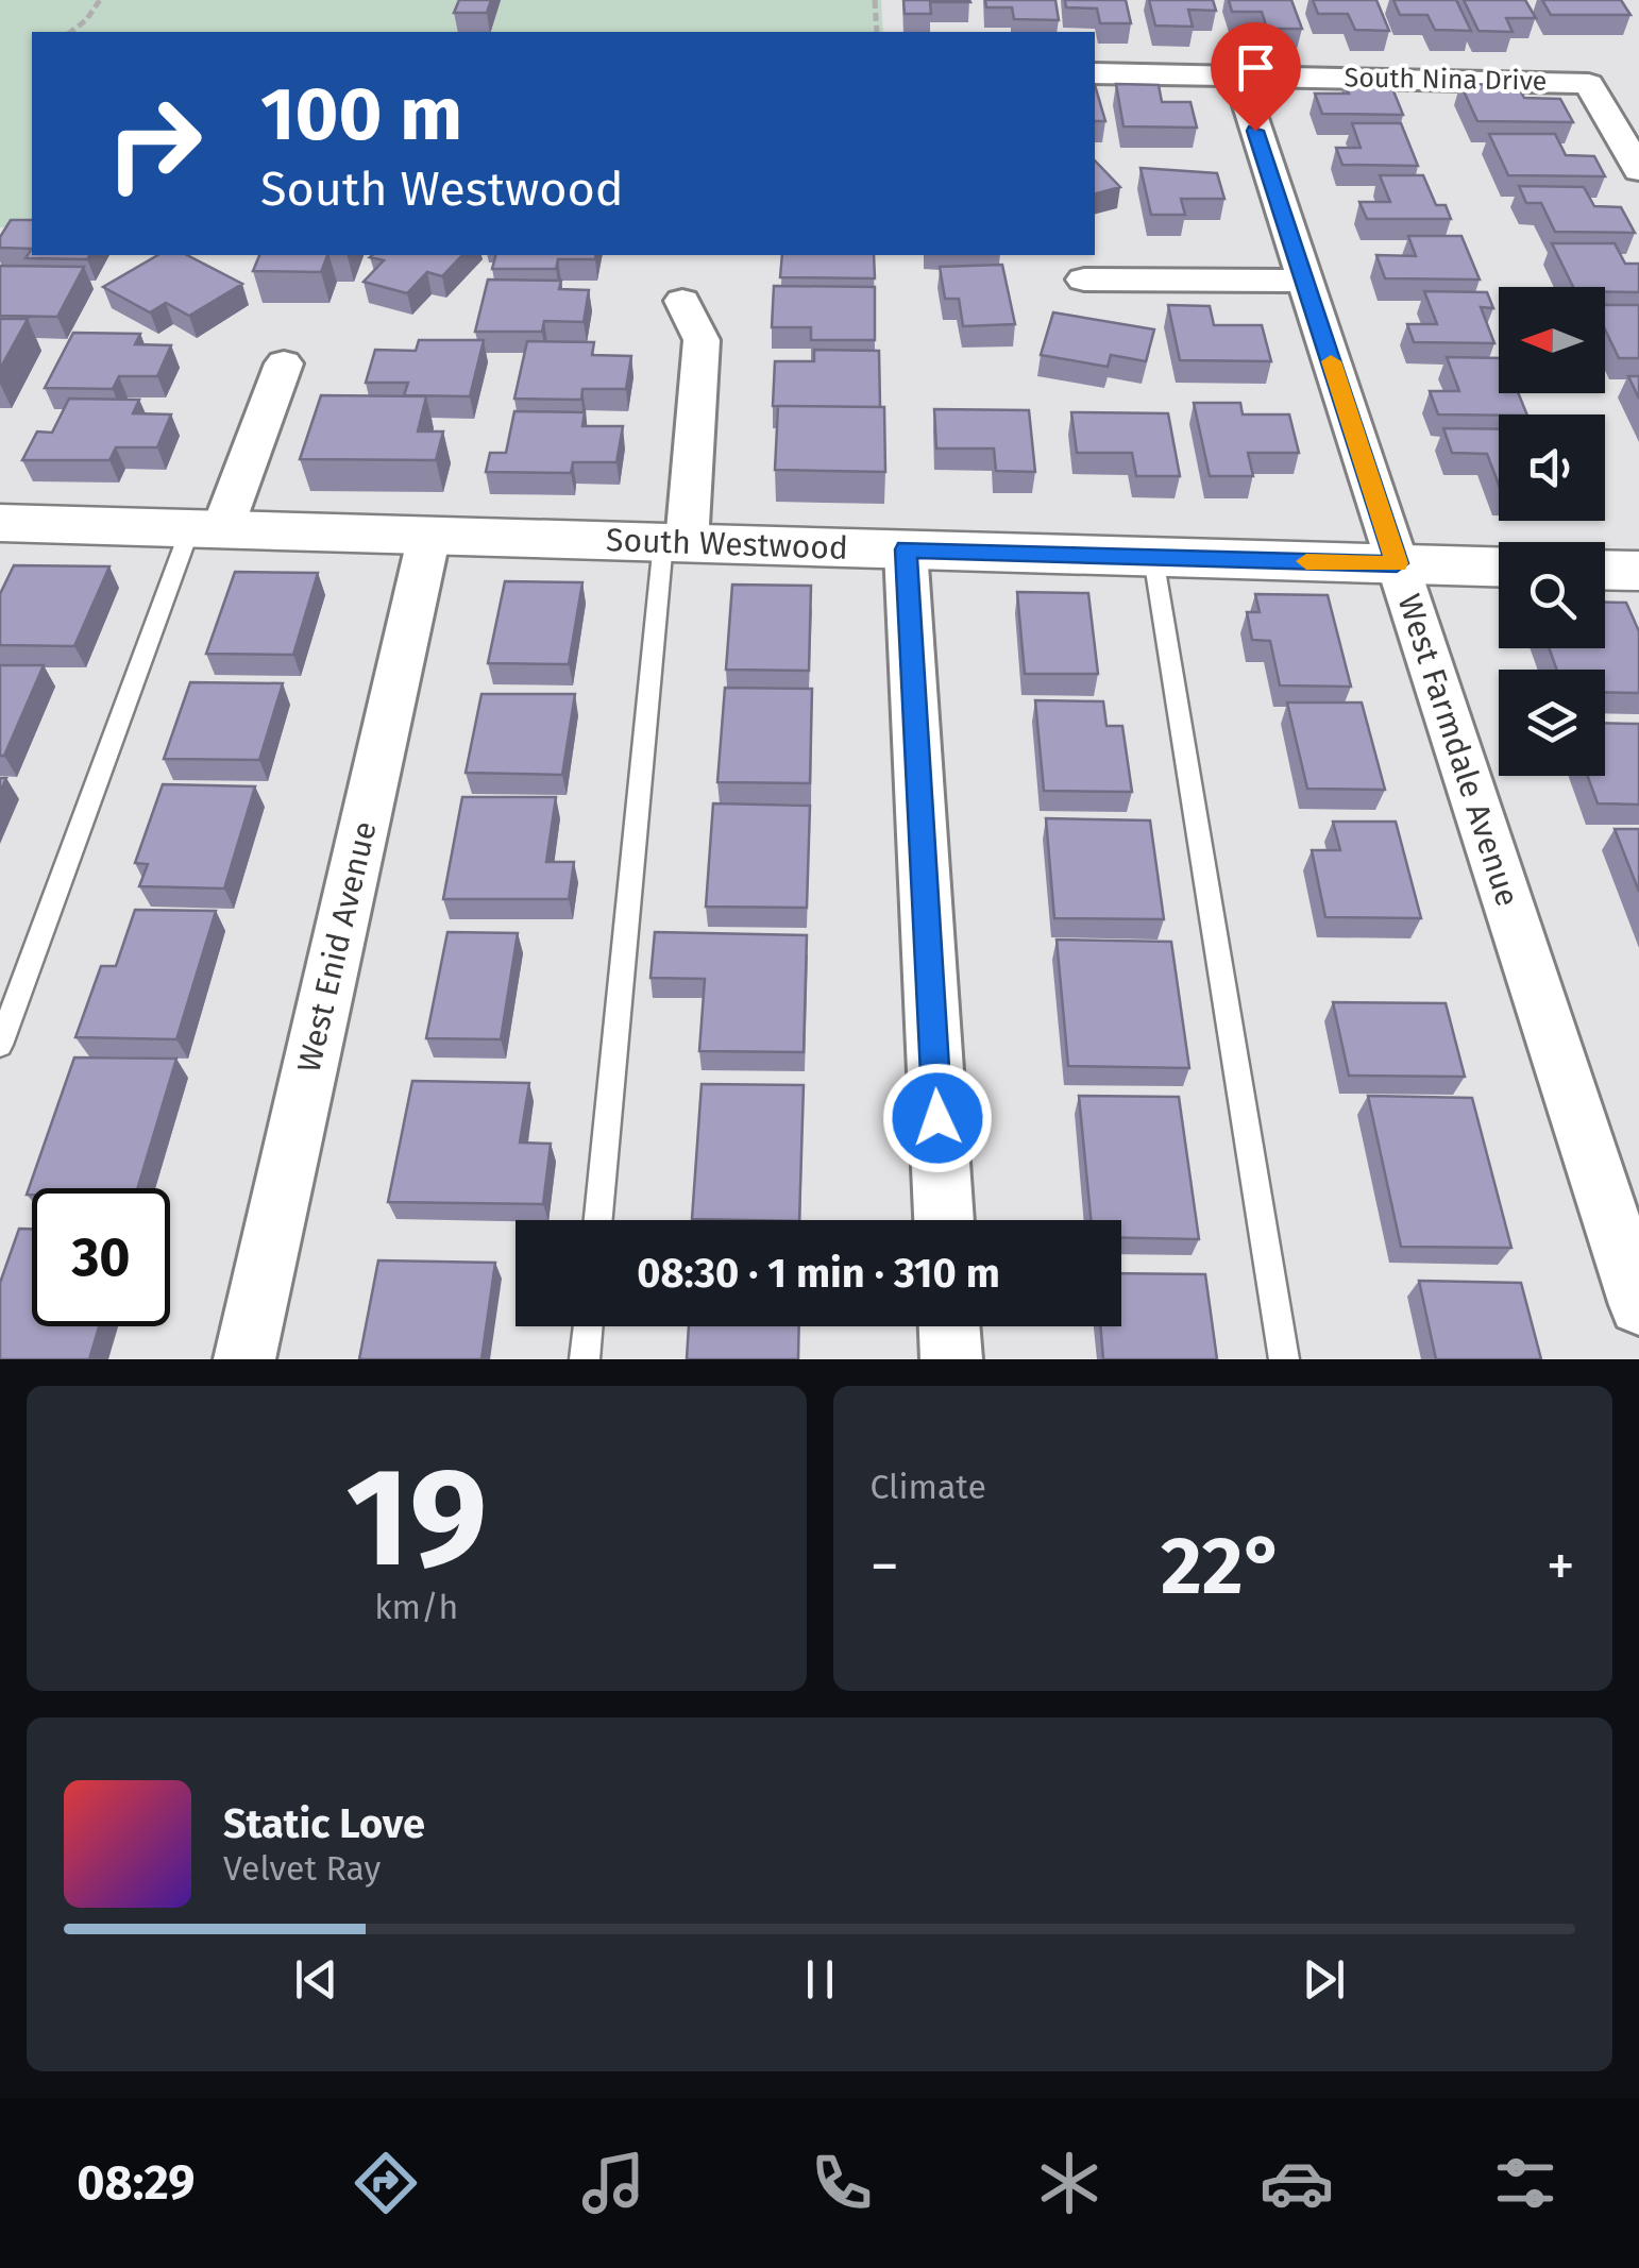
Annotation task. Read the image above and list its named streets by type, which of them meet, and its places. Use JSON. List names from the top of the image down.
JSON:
{
  "streets": {
    "street": [
      "South Nina Drive",
      "South Westwood",
      "West Farmdale Avenue",
      "West Enid Avenue"
    ]
  },
  "crossings": [
    ["South Nina Drive", "West Farmdale Avenue"],
    ["South Westwood", "West Farmdale Avenue"],
    ["South Westwood", "West Enid Avenue"]
  ],
  "north": "left",
  "page": {
    "turn": ["100 m", "South Westwood"],
    "limit": "30",
    "trip": "08:30 · 1 min · 310 m",
    "tile": [
      ["19", "km/h"],
      "Climate"
    ],
    "heat": ["−", "22°", "+"],
    "song": ["Static Love", "Velvet Ray"],
    "tabs": "08:29"
  }
}
